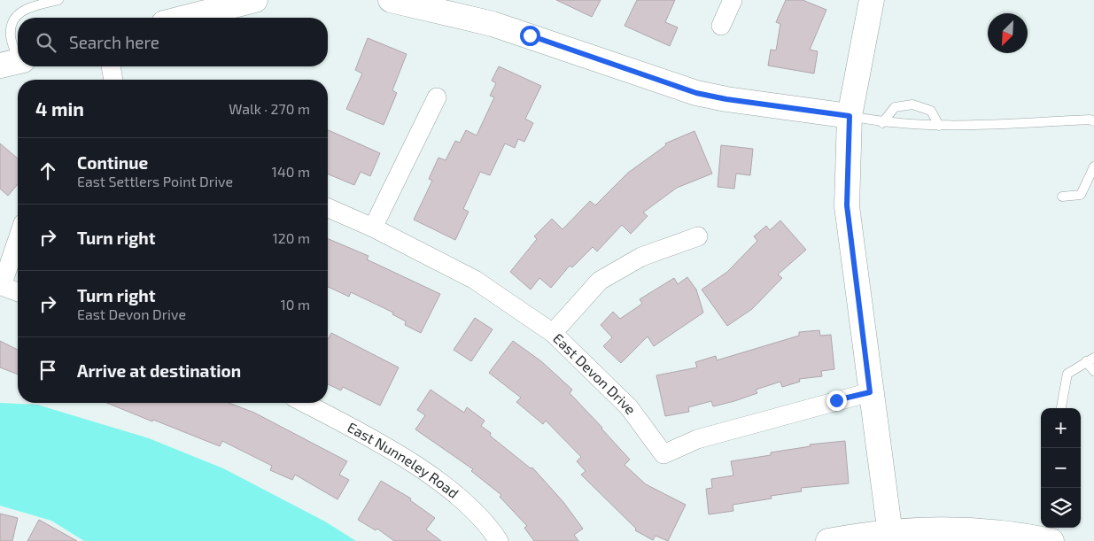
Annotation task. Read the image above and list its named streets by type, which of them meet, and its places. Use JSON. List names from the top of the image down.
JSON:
{
  "streets": {
    "street": ["East Devon Drive", "East Nunneley Road"]
  },
  "north": "bottom left",
  "page": {
    "search": "Search here",
    "heading": ["4 min", "Walk · 270 m"],
    "list": [
      ["Continue", "East Settlers Point Drive", "140 m"],
      ["Turn right", "120 m"],
      ["Turn right", "East Devon Drive", "10 m"],
      "Arrive at destination"
    ],
    "map_buttons": ["+", "−"]
  }
}
